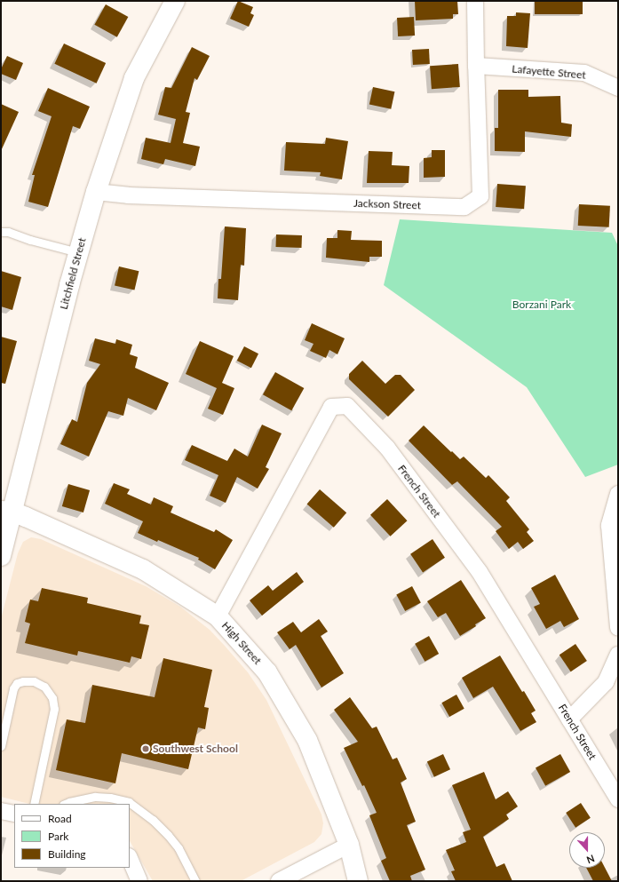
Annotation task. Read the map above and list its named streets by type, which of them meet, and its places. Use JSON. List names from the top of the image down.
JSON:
{
  "streets": {
    "street": [
      "Lafayette Street",
      "Jackson Street",
      "Litchfield Street",
      "French Street",
      "High Street"
    ]
  },
  "crossings": [
    ["Lafayette Street", "Jackson Street"],
    ["Jackson Street", "Litchfield Street"],
    ["Litchfield Street", "High Street"],
    ["French Street", "High Street"]
  ],
  "parks": ["Borzani Park"],
  "places": ["Southwest School"],
  "legend": ["Road", "Park", "Building"],
  "north": "bottom"
}
